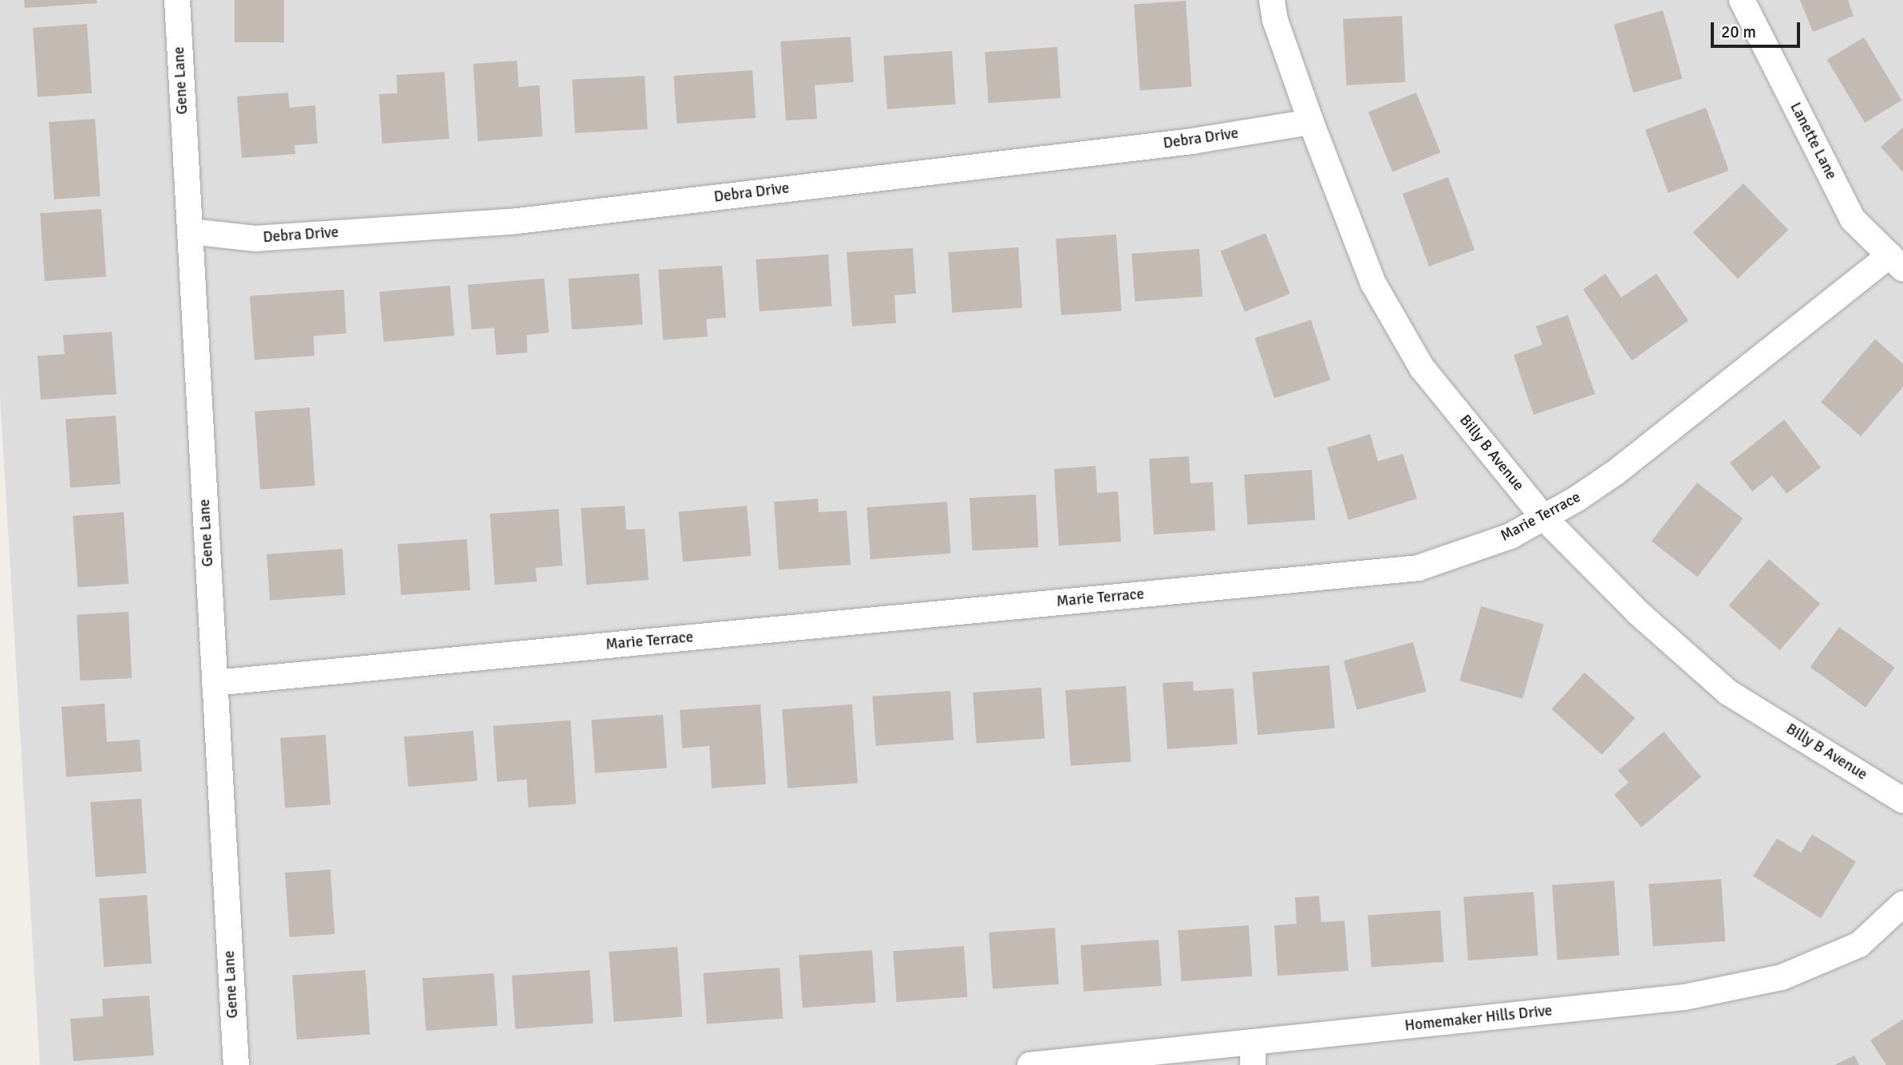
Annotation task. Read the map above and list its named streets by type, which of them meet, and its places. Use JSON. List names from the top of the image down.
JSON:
{
  "streets": {
    "street": [
      "Gene Lane",
      "Debra Drive",
      "Lanette Lane",
      "Billy B Avenue",
      "Marie Terrace",
      "Homemaker Hills Drive"
    ]
  },
  "crossings": [
    ["Gene Lane", "Debra Drive"],
    ["Gene Lane", "Marie Terrace"],
    ["Debra Drive", "Billy B Avenue"],
    ["Lanette Lane", "Marie Terrace"],
    ["Billy B Avenue", "Marie Terrace"]
  ],
  "scale_bar": "20 m"
}
